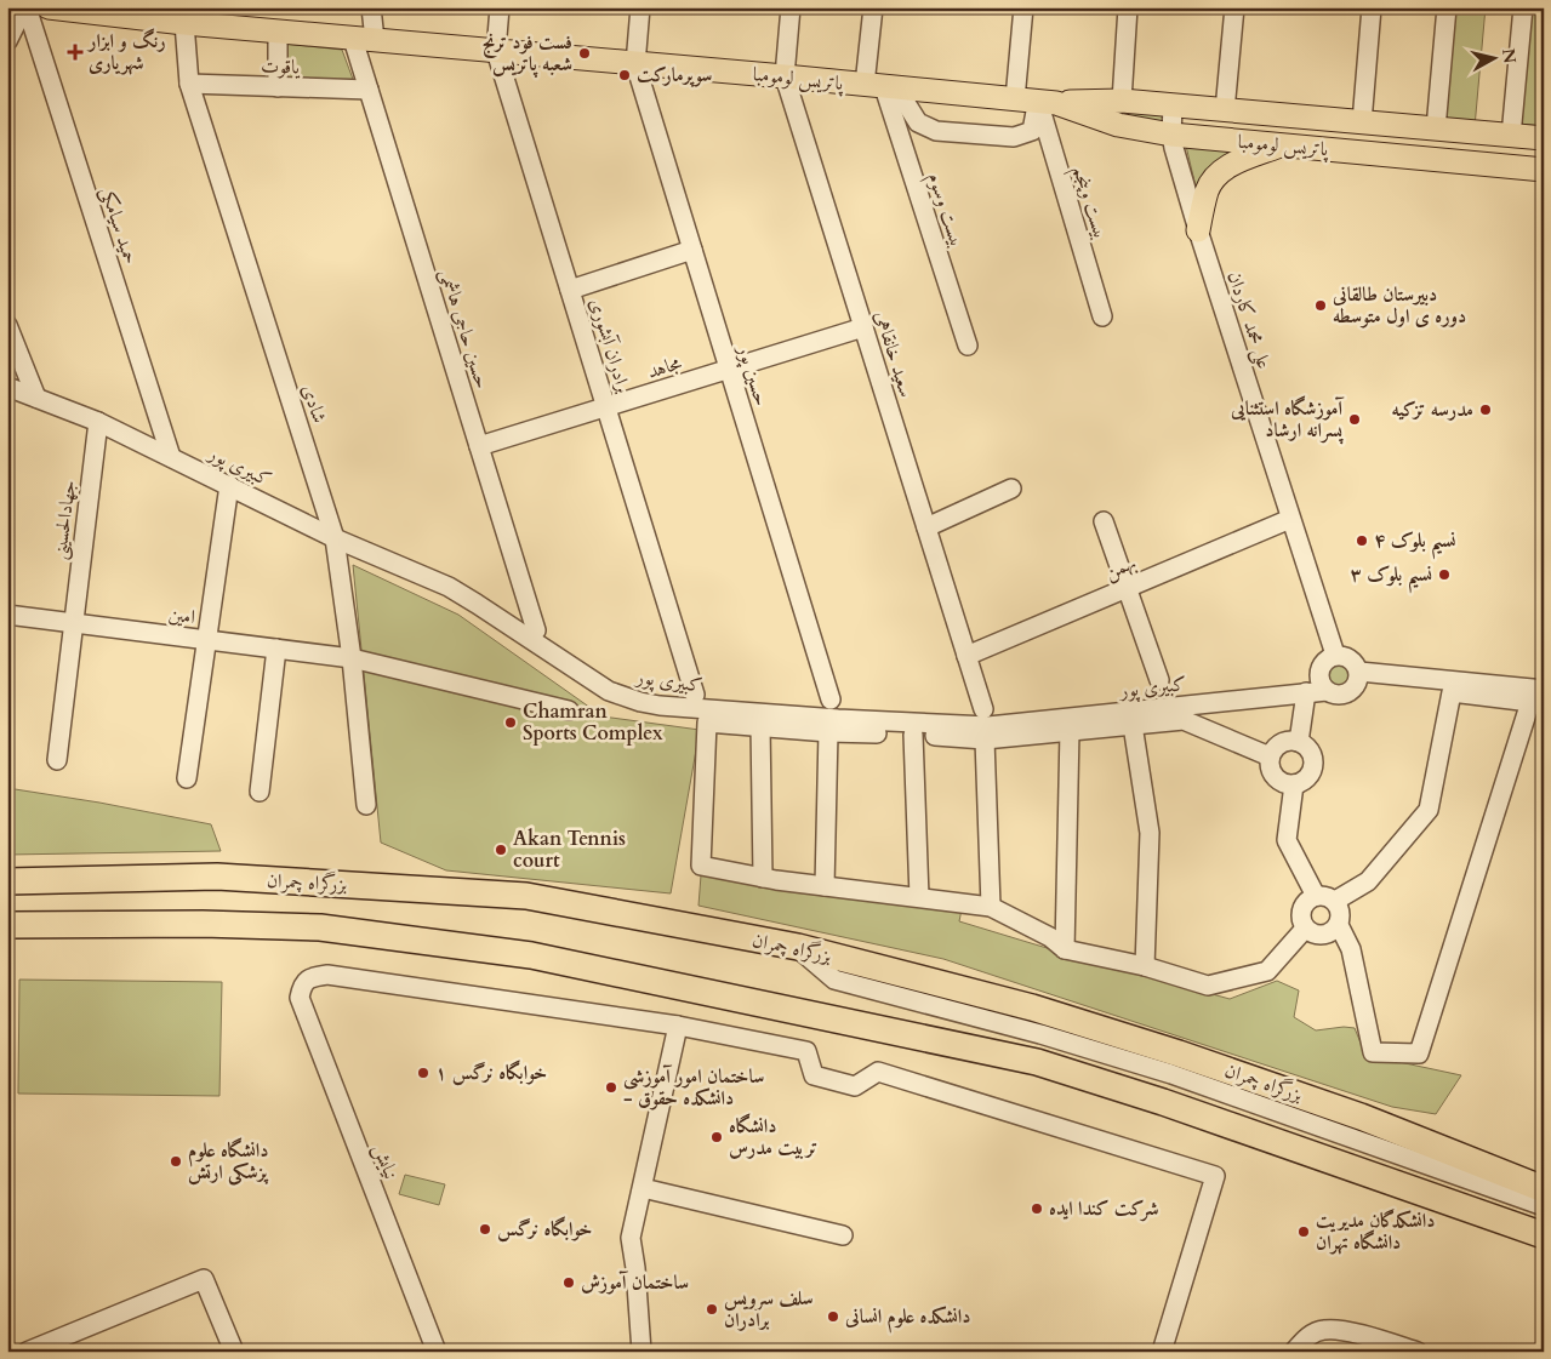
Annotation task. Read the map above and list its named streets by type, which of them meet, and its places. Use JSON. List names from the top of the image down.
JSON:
{
  "streets": {
    "highway": ["بزرگراه چمران"],
    "main road": ["پاتریس لومومبا"],
    "street": [
      "یاقوت",
      "بیست وپنجم",
      "بیست وسوم",
      "حمید سیامکی",
      "علی محمد کاردان",
      "حسین حاجی هاشمی",
      "برادران آبشوری",
      "سعید خانقاهی",
      "مجاهد",
      "حسین پور",
      "شادی",
      "کبیری پور",
      "جهادالحسینی",
      "بهمن",
      "امین",
      "نیایش"
    ]
  },
  "crossings": [
    ["یاقوت", "حسین حاجی هاشمی"],
    ["یاقوت", "شادی"],
    ["پاتریس لومومبا", "بیست وپنجم"],
    ["پاتریس لومومبا", "بیست وسوم"],
    ["پاتریس لومومبا", "علی محمد کاردان"],
    ["پاتریس لومومبا", "حسین حاجی هاشمی"],
    ["پاتریس لومومبا", "برادران آبشوری"],
    ["پاتریس لومومبا", "سعید خانقاهی"],
    ["پاتریس لومومبا", "حسین پور"],
    ["پاتریس لومومبا", "شادی"],
    ["حمید سیامکی", "کبیری پور"],
    ["علی محمد کاردان", "کبیری پور"],
    ["علی محمد کاردان", "بهمن"],
    ["حسین حاجی هاشمی", "مجاهد"],
    ["برادران آبشوری", "مجاهد"],
    ["سعید خانقاهی", "مجاهد"],
    ["سعید خانقاهی", "بهمن"],
    ["مجاهد", "حسین پور"],
    ["شادی", "کبیری پور"],
    ["شادی", "امین"],
    ["کبیری پور", "جهادالحسینی"],
    ["جهادالحسینی", "امین"]
  ],
  "places": {
    "health": ["رنگ و ابزار شهریاری"],
    "other": [
      "فست فود ترنج شعبه پاتریس",
      "سوپرمارکت",
      "دبیرستان طالقانی دوره ی اول متوسطه",
      "مدرسه تزکیه",
      "آموزشگاه استثنایی پسرانه ارشاد",
      "نسیم بلوک ۴",
      "نسیم بلوک ۳",
      "Chamran Sports Complex",
      "Akan Tennis court",
      "خوابگاه نرگس ۱",
      "ساختمان امور آموزشی - دانشکده حقوق",
      "دانشگاه تربیت مدرس",
      "دانشگاه علوم پزشکی ارتش",
      "شرکت کندا ایده",
      "خوابگاه نرگس",
      "دانشکدگان مدیریت دانشگاه تهران",
      "ساختمان آموزش",
      "سلف سرویس برادران",
      "دانشکده علوم انسانی"
    ]
  },
  "north": "right"
}
